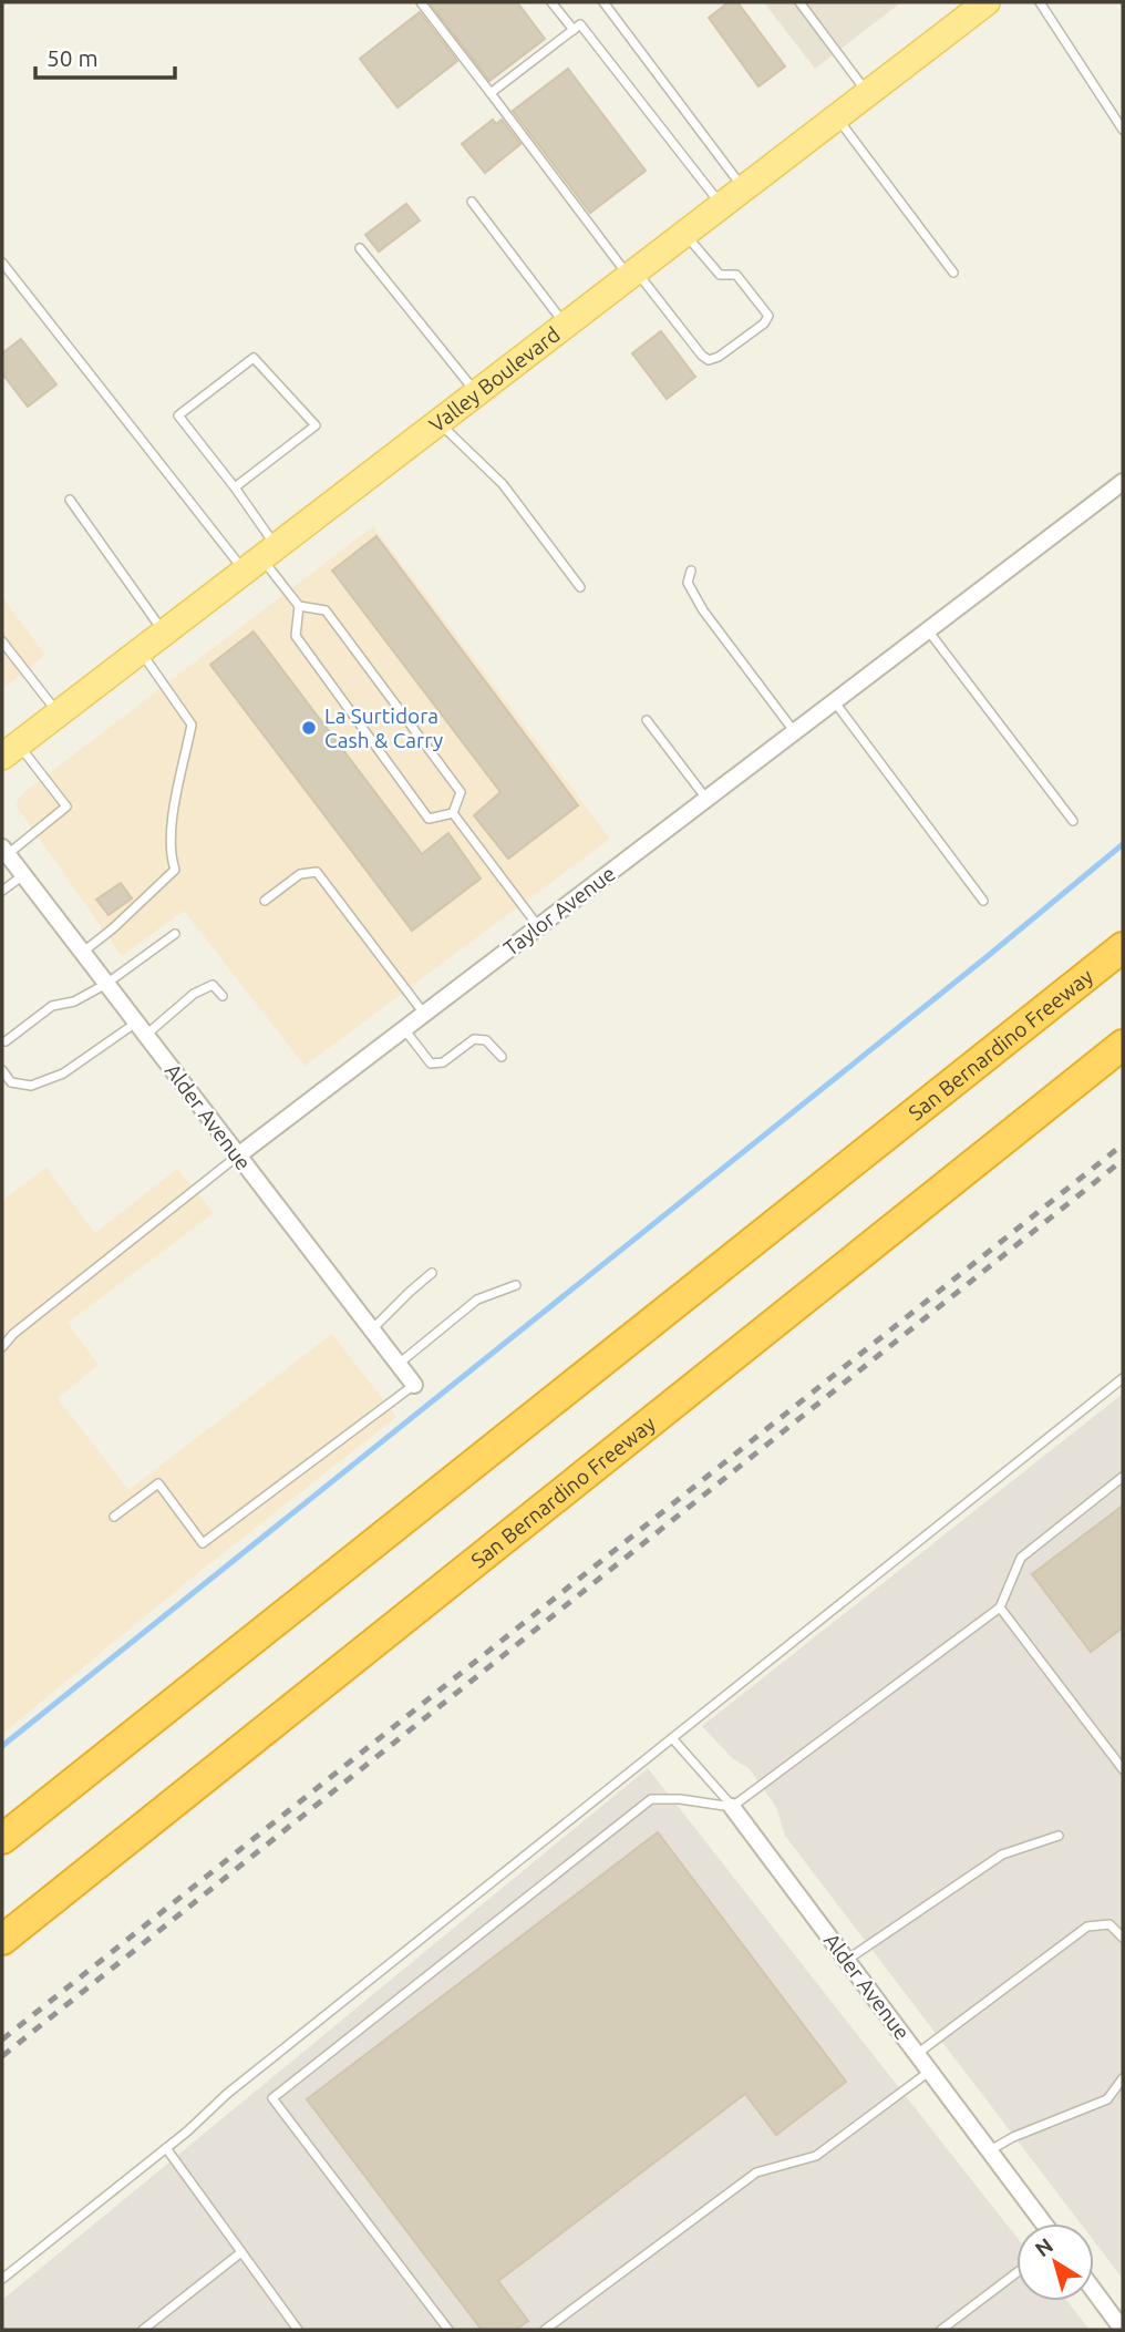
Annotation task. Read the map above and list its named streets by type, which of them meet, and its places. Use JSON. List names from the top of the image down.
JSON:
{
  "streets": {
    "highway": ["San Bernardino Freeway"],
    "main road": ["Valley Boulevard"],
    "street": ["Taylor Avenue", "Alder Avenue"]
  },
  "crossings": [
    ["Taylor Avenue", "Alder Avenue"]
  ],
  "places": ["La Surtidora Cash & Carry"],
  "scale_bar": "50 m",
  "north": "top left"
}
